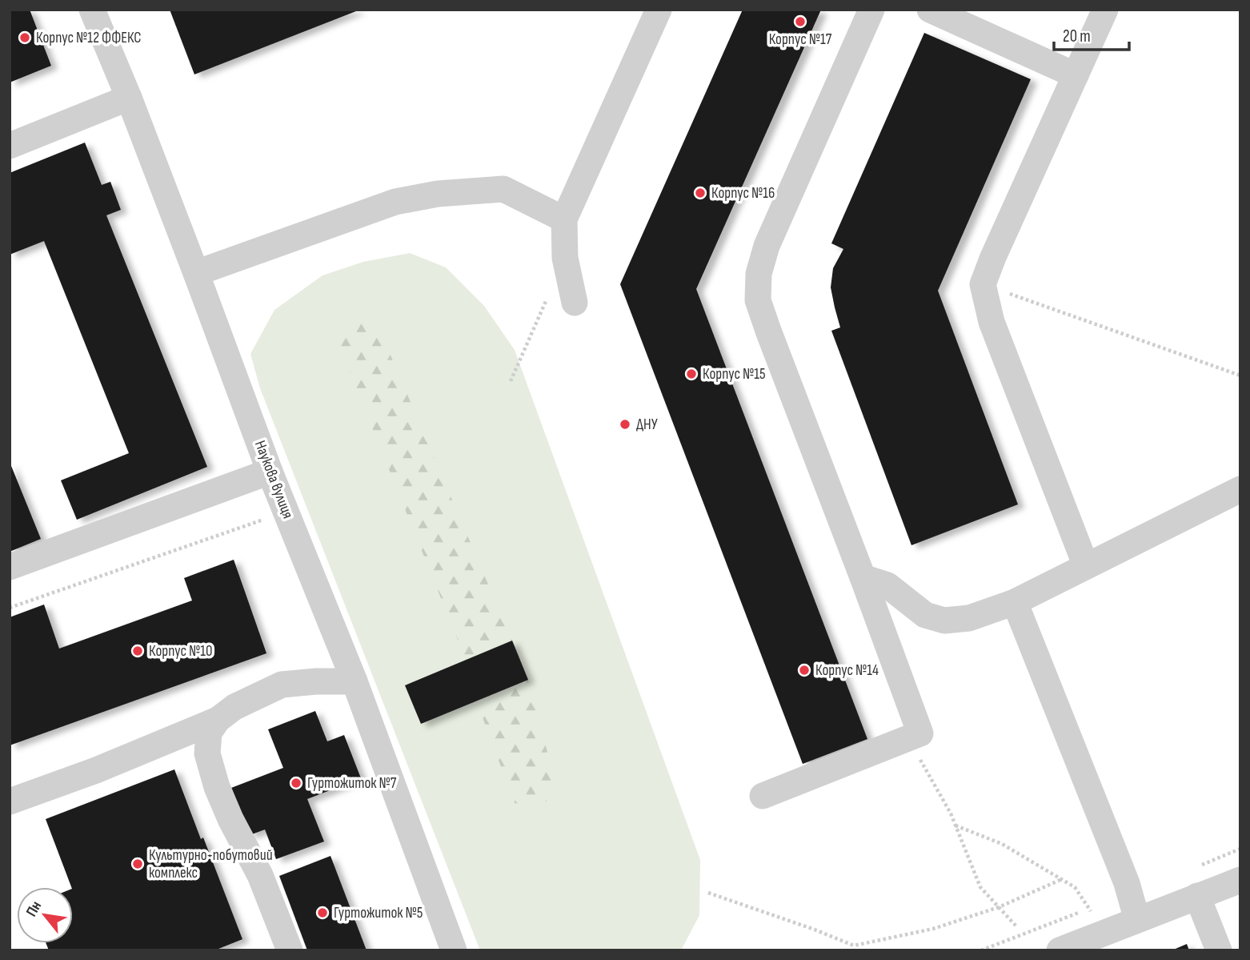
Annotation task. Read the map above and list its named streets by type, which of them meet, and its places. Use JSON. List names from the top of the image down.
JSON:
{
  "streets": {
    "street": ["Наукова вулиця"]
  },
  "places": [
    "Корпус №17",
    "Корпус №12 ФФЕКС",
    "Корпус №16",
    "Корпус №15",
    "ДНУ",
    "Корпус №10",
    "Корпус №14",
    "Гуртожиток №7",
    "Культурно-побутовий комплекс",
    "Гуртожиток №5"
  ],
  "scale_bar": "20 m",
  "north": "top left"
}
